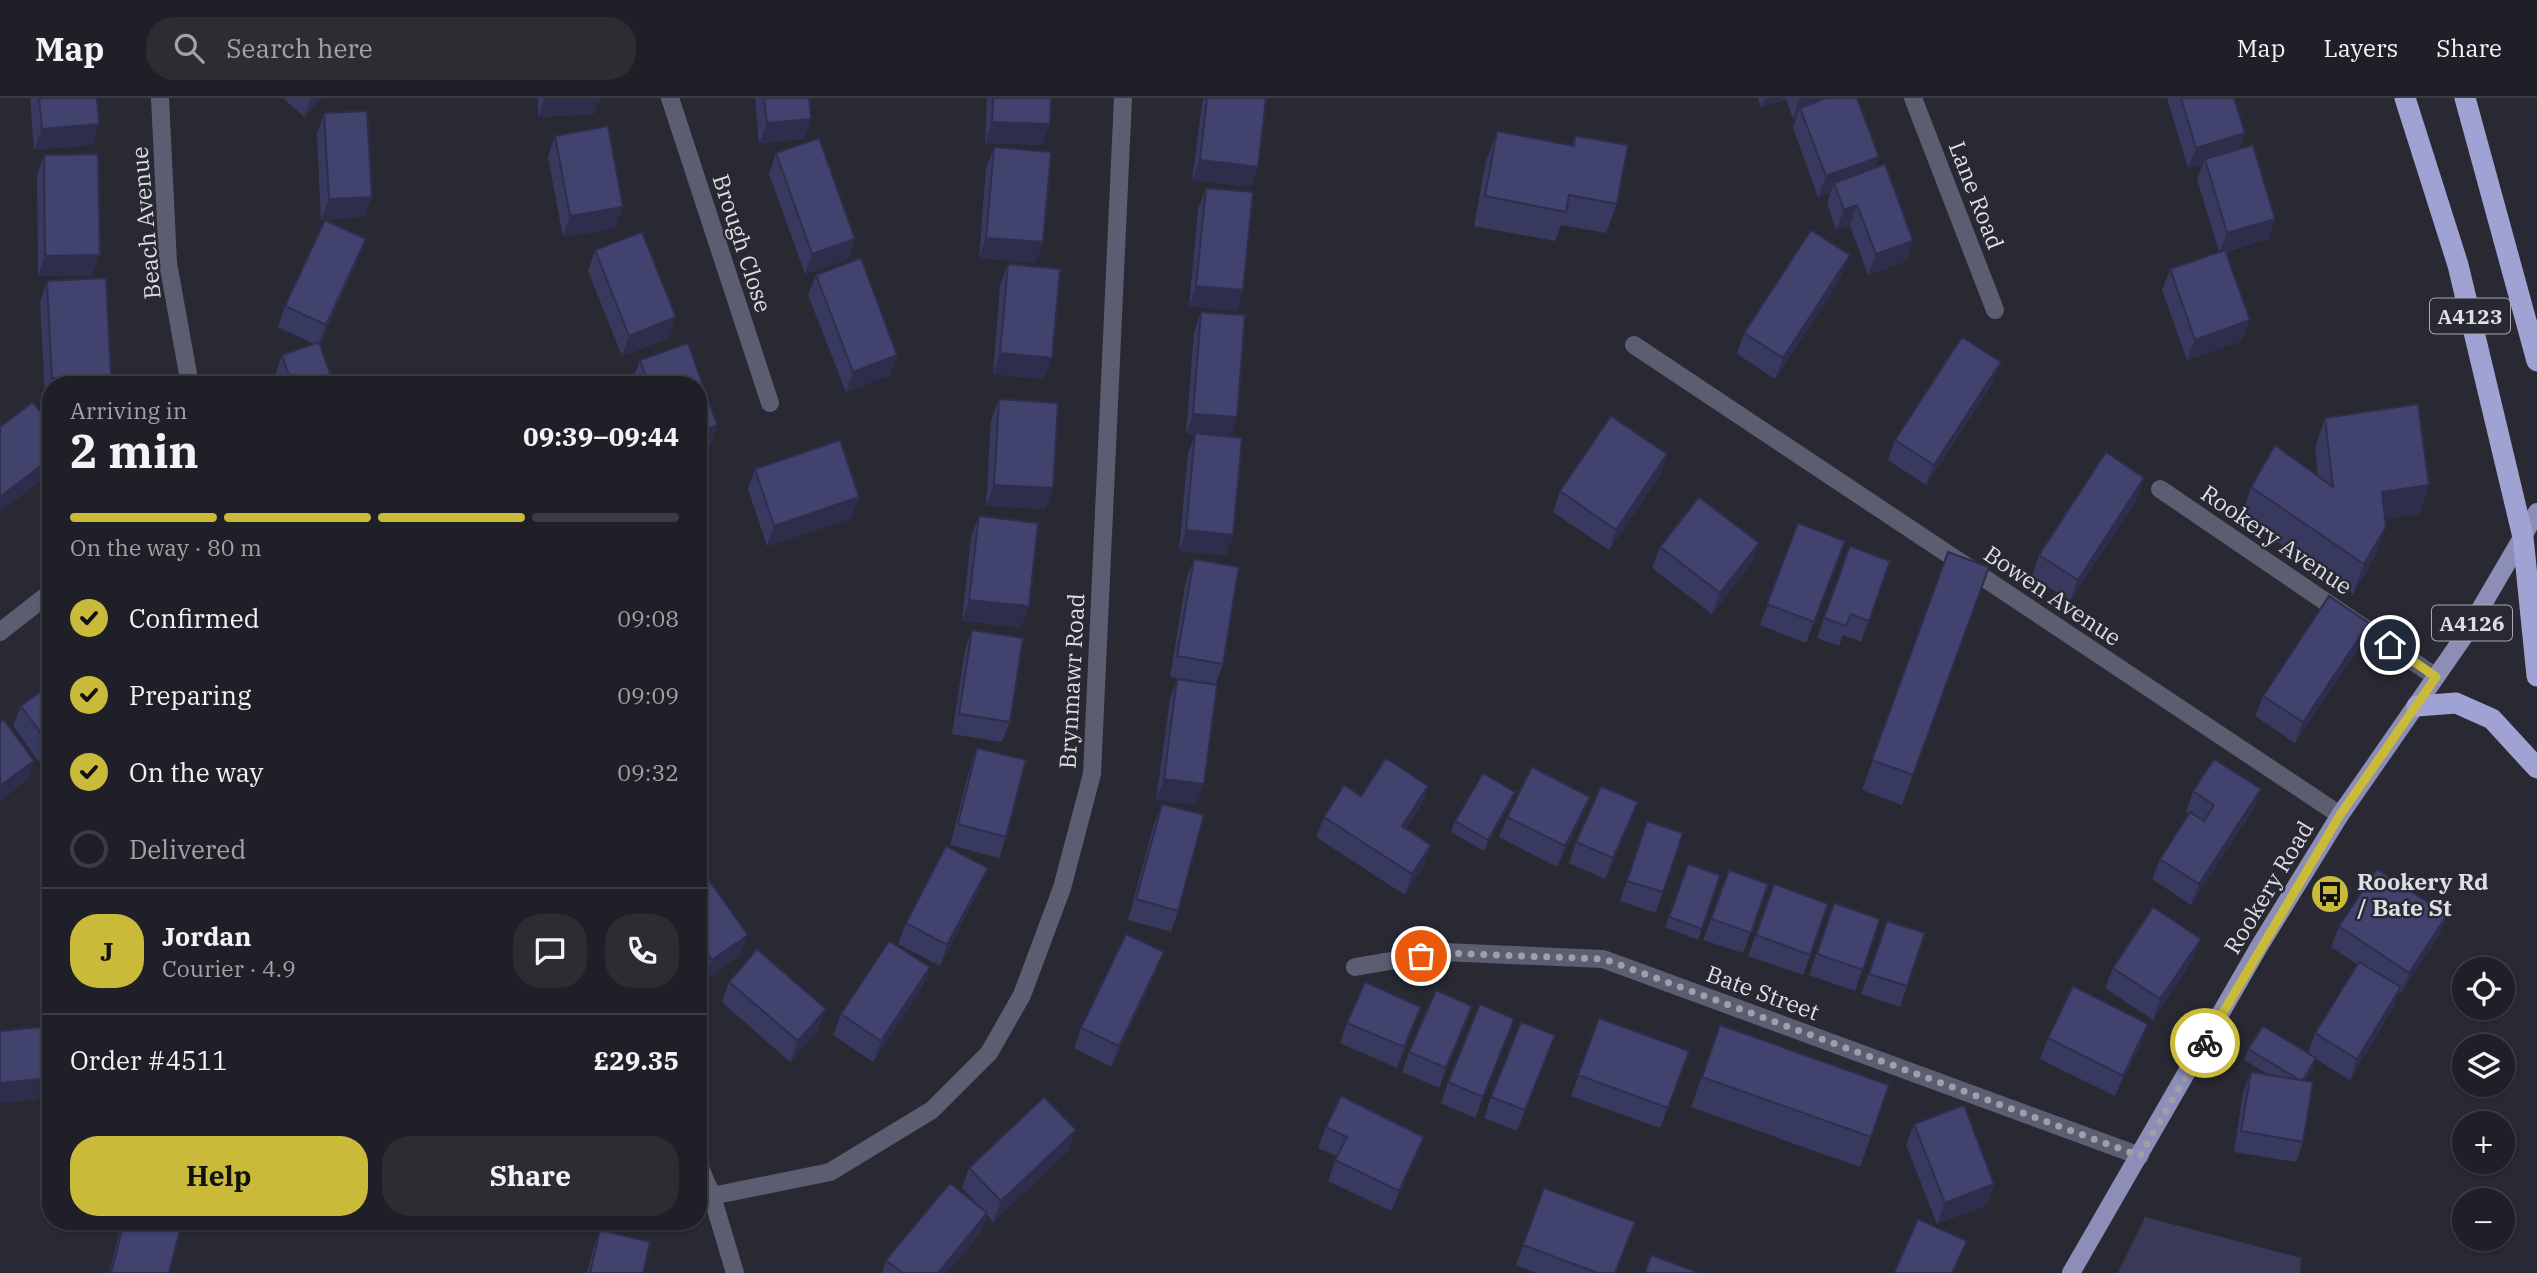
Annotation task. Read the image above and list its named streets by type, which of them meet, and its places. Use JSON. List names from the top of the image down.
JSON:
{
  "streets": {
    "highway": ["A4123"],
    "main road": ["A4126", "Rookery Road"],
    "street": [
      "Lane Road",
      "Beach Avenue",
      "Brough Close",
      "Rookery Avenue",
      "Bowen Avenue",
      "Brynmawr Road",
      "Bate Street"
    ]
  },
  "crossings": [
    ["A4123", "A4126"],
    ["A4123", "Rookery Road"],
    ["Rookery Avenue", "Rookery Road"],
    ["Bowen Avenue", "Rookery Road"],
    ["A4126", "Rookery Road"],
    ["Rookery Road", "Bate Street"]
  ],
  "places": {
    "bus stop": ["Rookery Rd / Bate St"]
  },
  "page": {
    "header": "Map",
    "search": "Search here",
    "nav": ["Map", "Layers", "Share"],
    "heading": ["2 min", "Arriving in", "09:39–09:44"],
    "panel": [
      "Jordan",
      "Courier · 4.9",
      "Order #4511",
      "£29.35"
    ],
    "bar": "On the way · 80 m",
    "list": [
      ["Confirmed", "09:08"],
      ["Preparing", "09:09"],
      ["On the way", "09:32"],
      "Delivered"
    ],
    "round": "J",
    "map_buttons": ["+", "−"],
    "buttons": ["Help", "Share"]
  }
}
